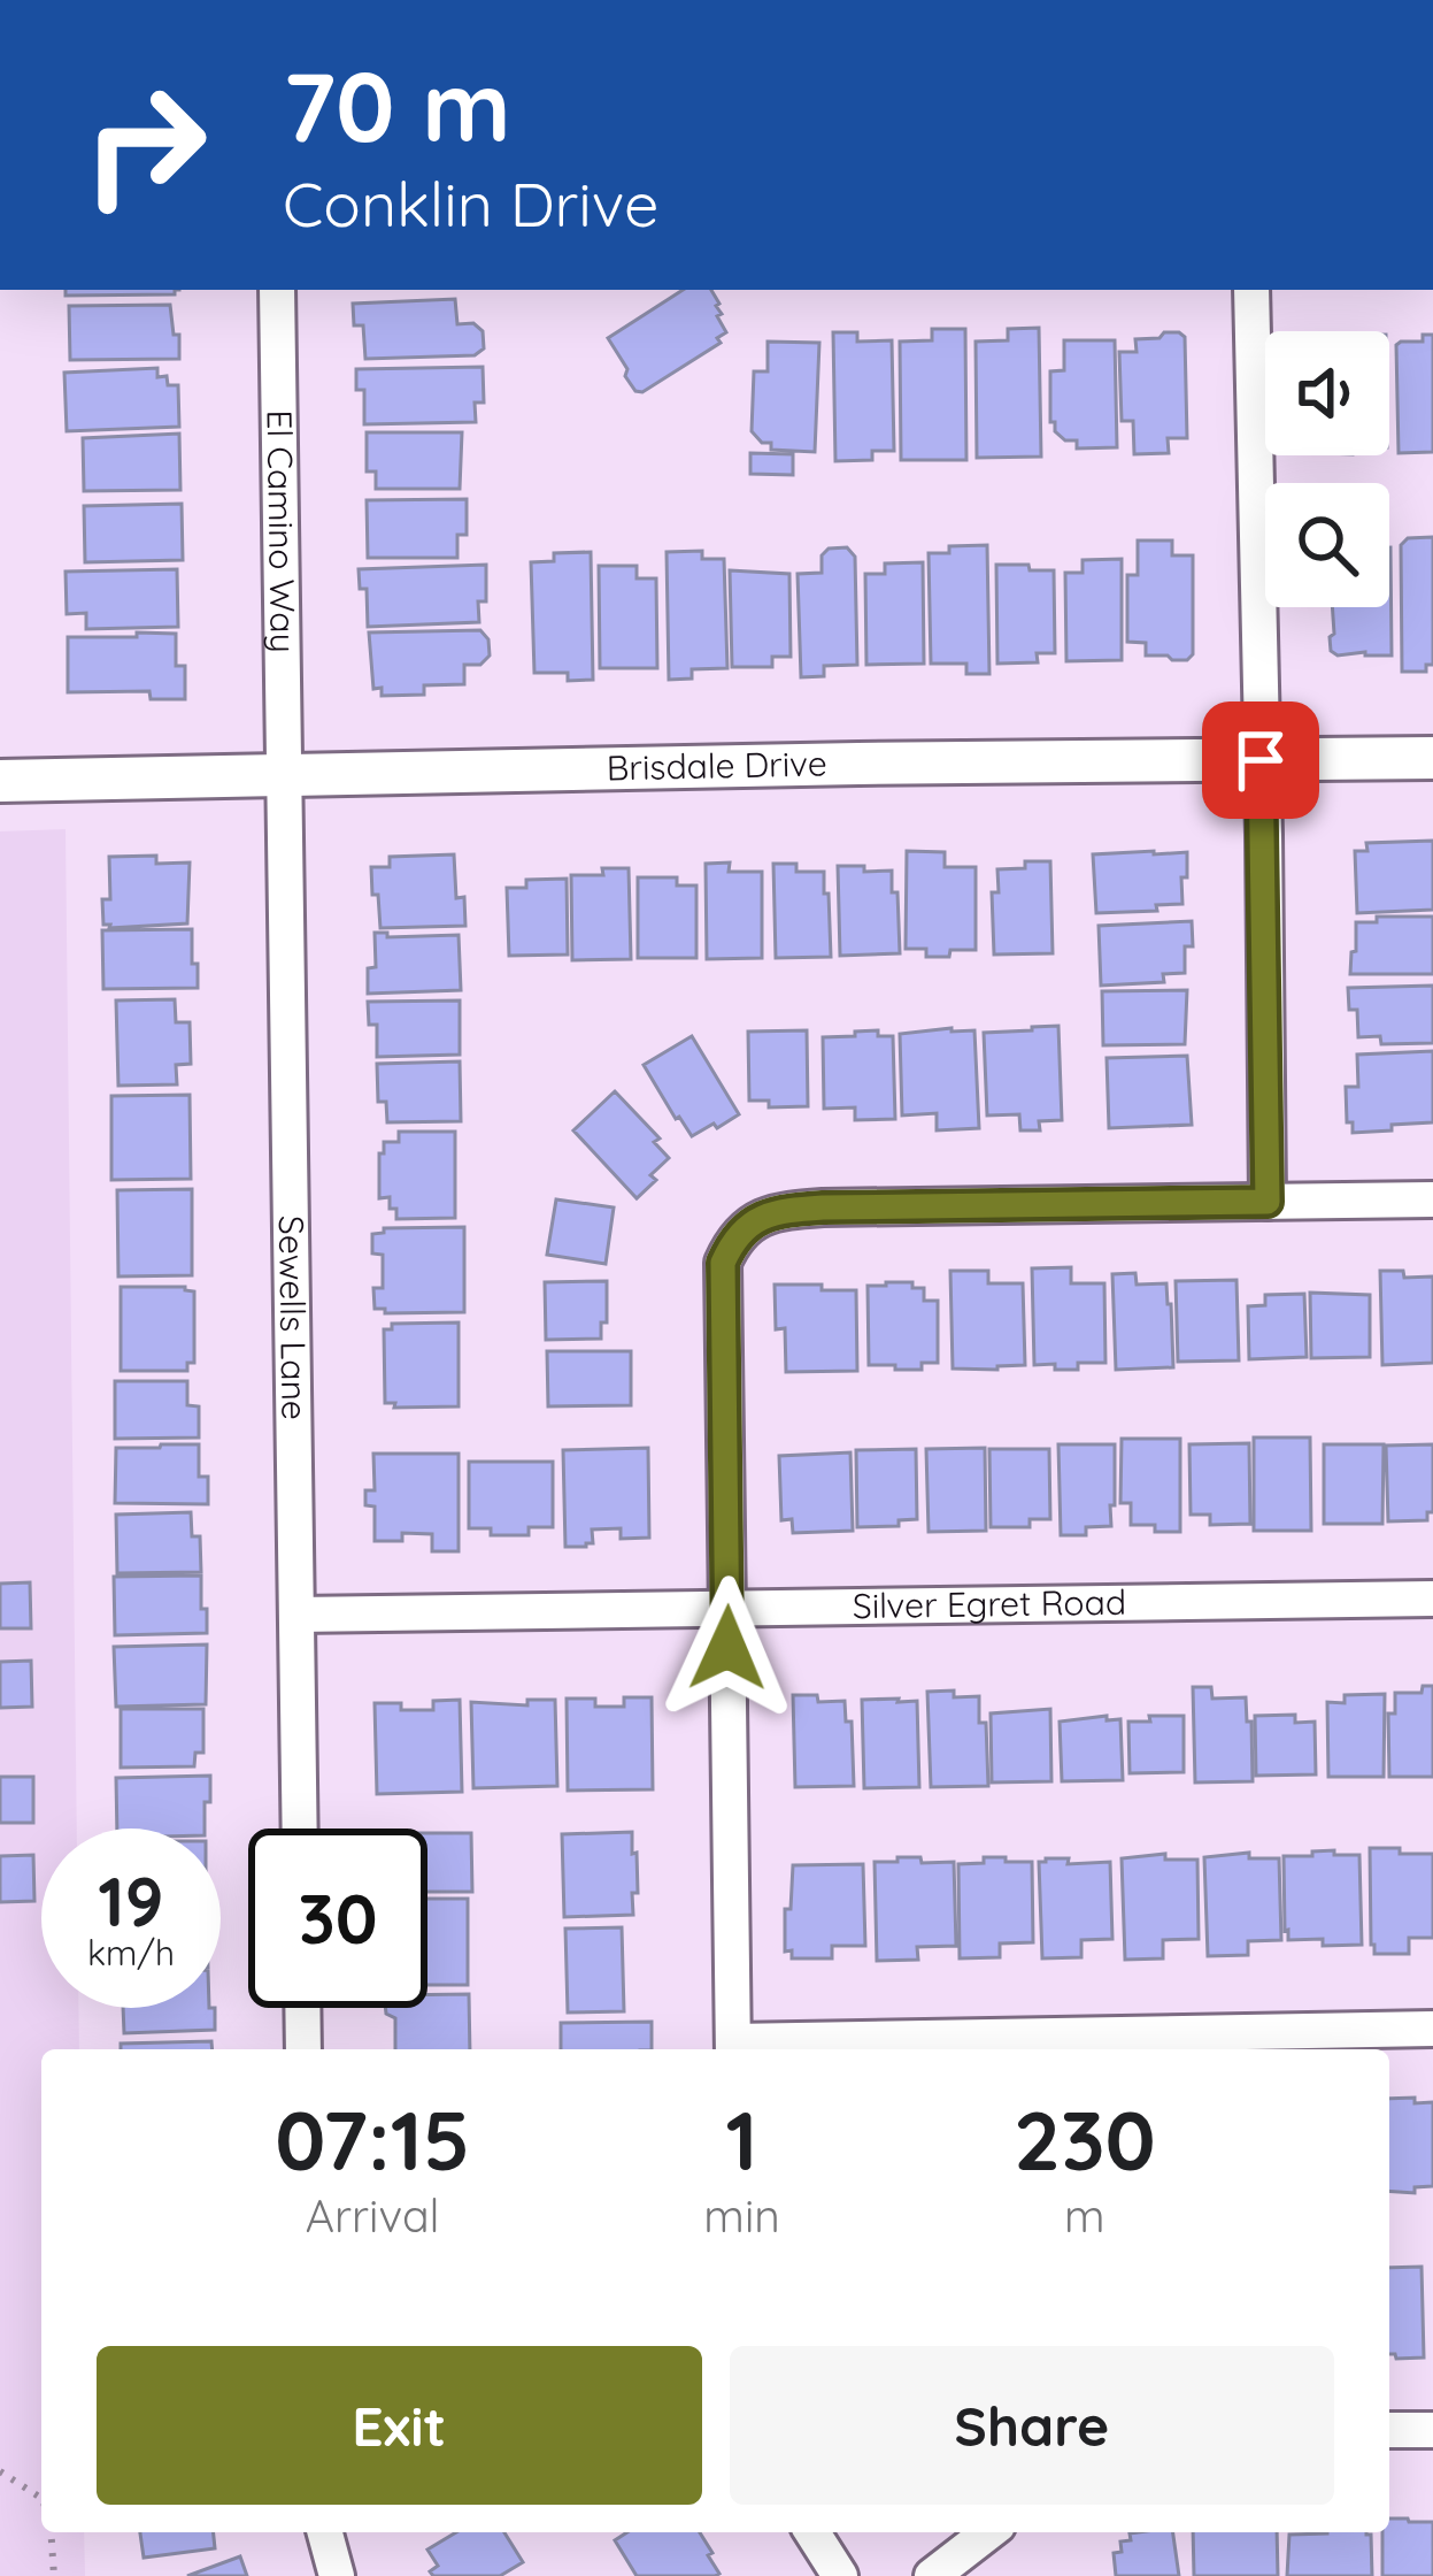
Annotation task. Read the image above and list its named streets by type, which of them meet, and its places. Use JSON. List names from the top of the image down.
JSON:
{
  "streets": {
    "street": [
      "El Camino Way",
      "Brisdale Drive",
      "Sewells Lane",
      "Silver Egret Road"
    ]
  },
  "crossings": [
    ["El Camino Way", "Brisdale Drive"],
    ["El Camino Way", "Sewells Lane"],
    ["Brisdale Drive", "Sewells Lane"],
    ["Sewells Lane", "Silver Egret Road"]
  ],
  "page": {
    "turn": ["70 m", "Conklin Drive"],
    "speed": "19 km/h",
    "limit": "30",
    "eta": [
      "07:15",
      "Arrival",
      "1",
      "min",
      "230",
      "m"
    ],
    "buttons": ["Exit", "Share"]
  }
}
